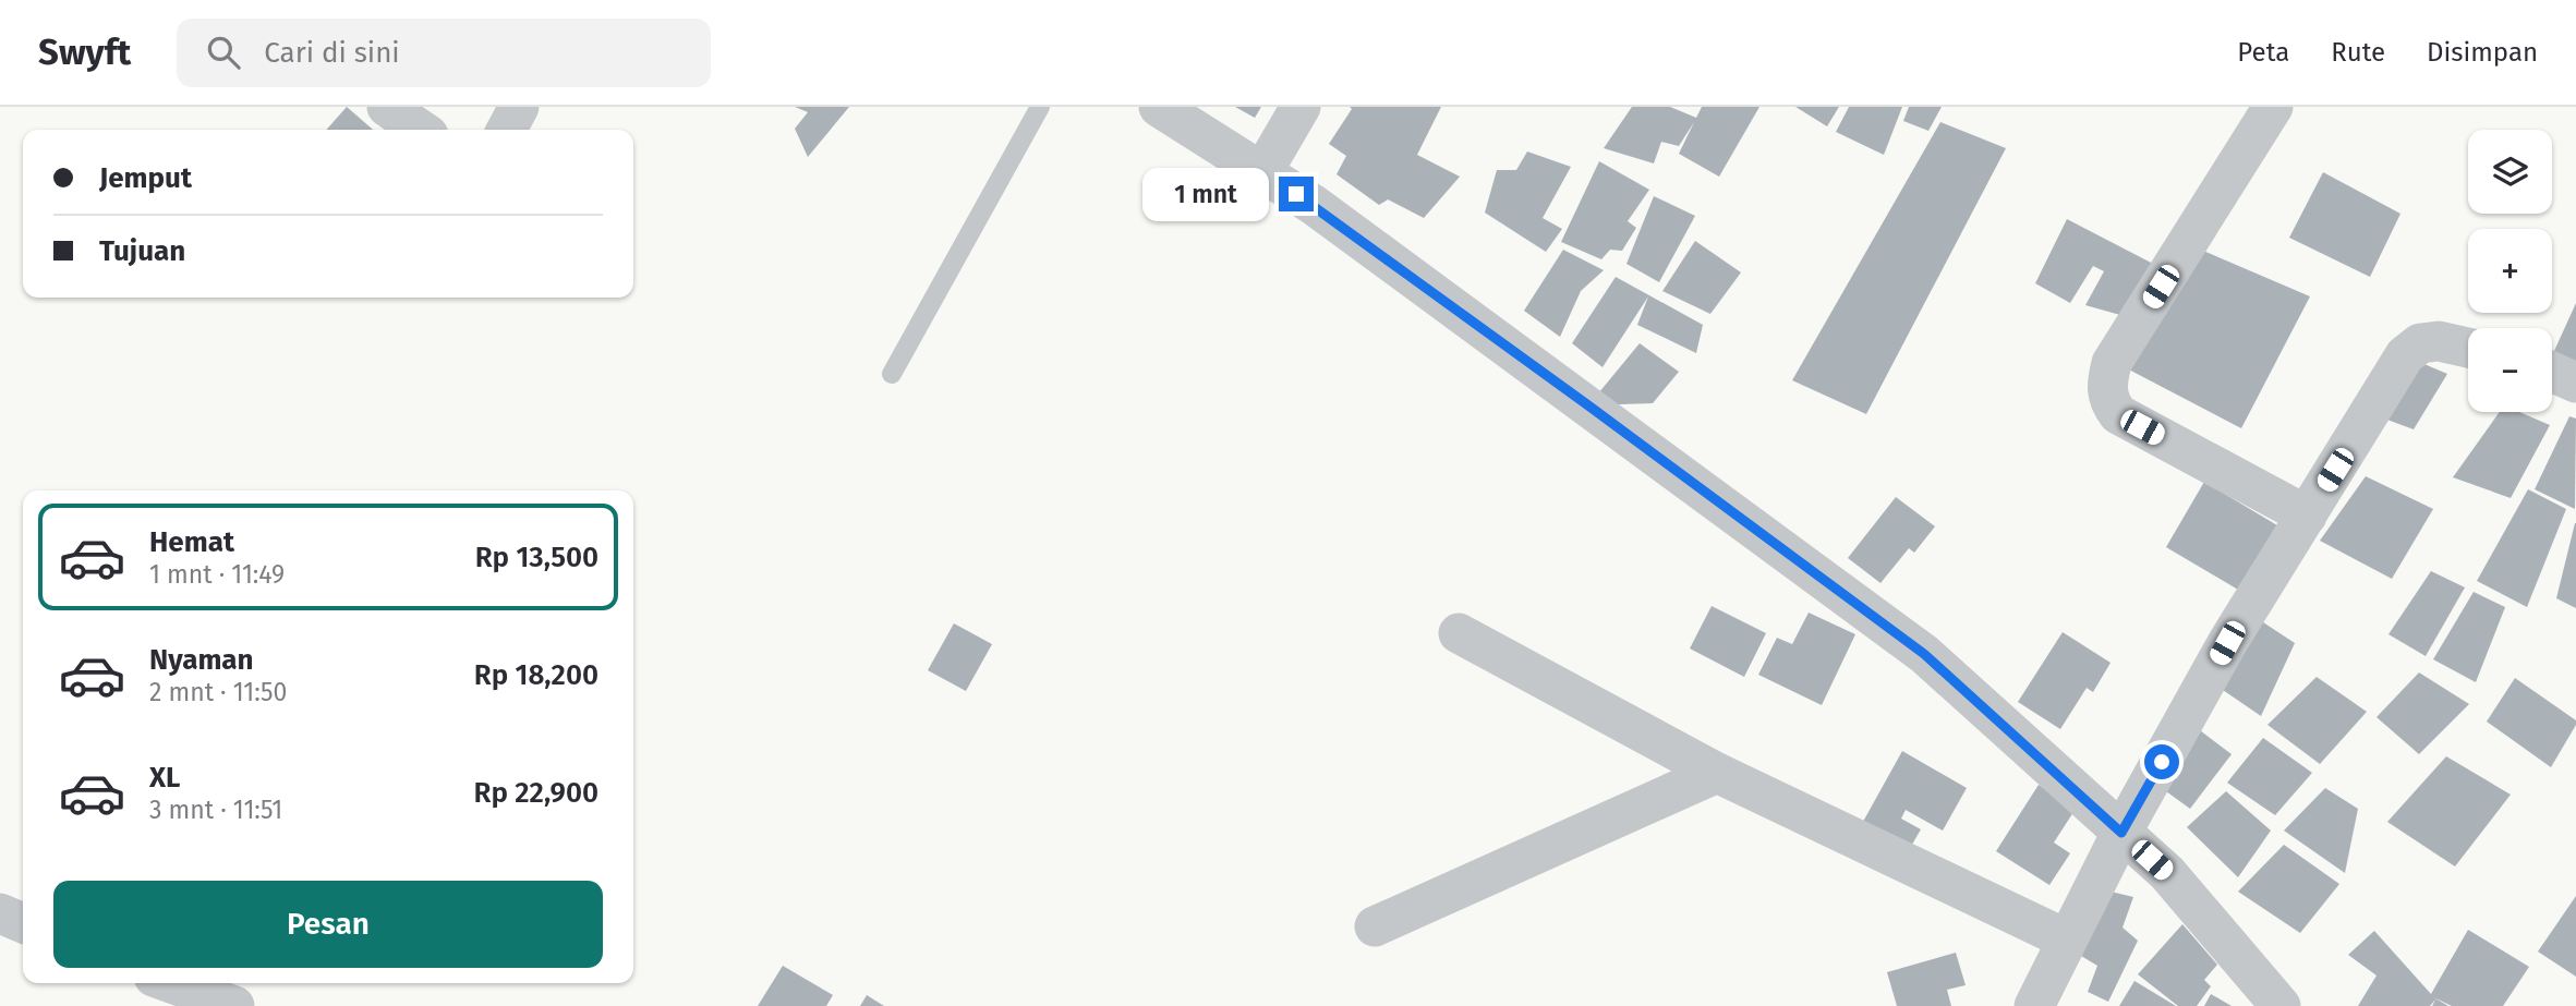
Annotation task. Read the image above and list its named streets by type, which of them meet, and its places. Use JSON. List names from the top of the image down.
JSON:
{
  "page": {
    "header": "Swyft",
    "search": "Cari di sini",
    "nav": ["Peta", "Rute", "Disimpan"],
    "map_buttons": ["+", "−"],
    "banner": ["Jemput", "Tujuan"],
    "bubble": "1 mnt",
    "list": [
      {
        "name": "Hemat",
        "note": "1 mnt · 11:49",
        "value": "Rp 13,500"
      },
      {
        "name": "Nyaman",
        "note": "2 mnt · 11:50",
        "value": "Rp 18,200"
      },
      {
        "name": "XL",
        "note": "3 mnt · 11:51",
        "value": "Rp 22,900"
      }
    ],
    "buttons": "Pesan"
  }
}
